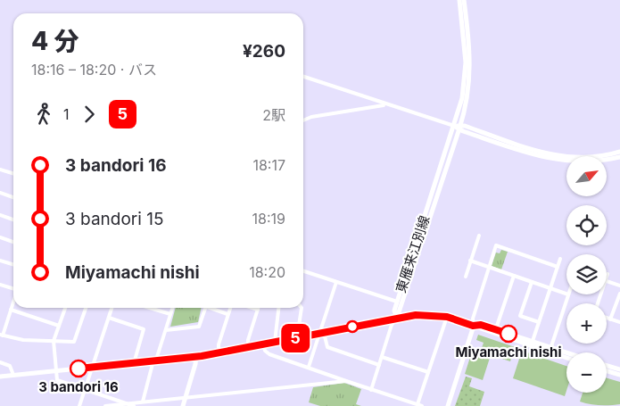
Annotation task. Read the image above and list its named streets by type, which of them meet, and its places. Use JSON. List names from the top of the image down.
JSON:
{
  "streets": {
    "main road": ["東雁来江別線"]
  },
  "places": ["Miyamachi nishi", "3 bandori 16"],
  "lines": ["bus line 5"],
  "north": "top right",
  "page": {
    "on_map": "5",
    "heading": ["4 分", "18:16 – 18:20 · バス", "¥260"],
    "legs": ["1", "5", "2駅"],
    "list": [
      {
        "name": "3 bandori 16",
        "value": "18:17"
      },
      {
        "name": "3 bandori 15",
        "value": "18:19"
      },
      {
        "name": "Miyamachi nishi",
        "value": "18:20"
      }
    ],
    "map_buttons": ["+", "−"]
  }
}
